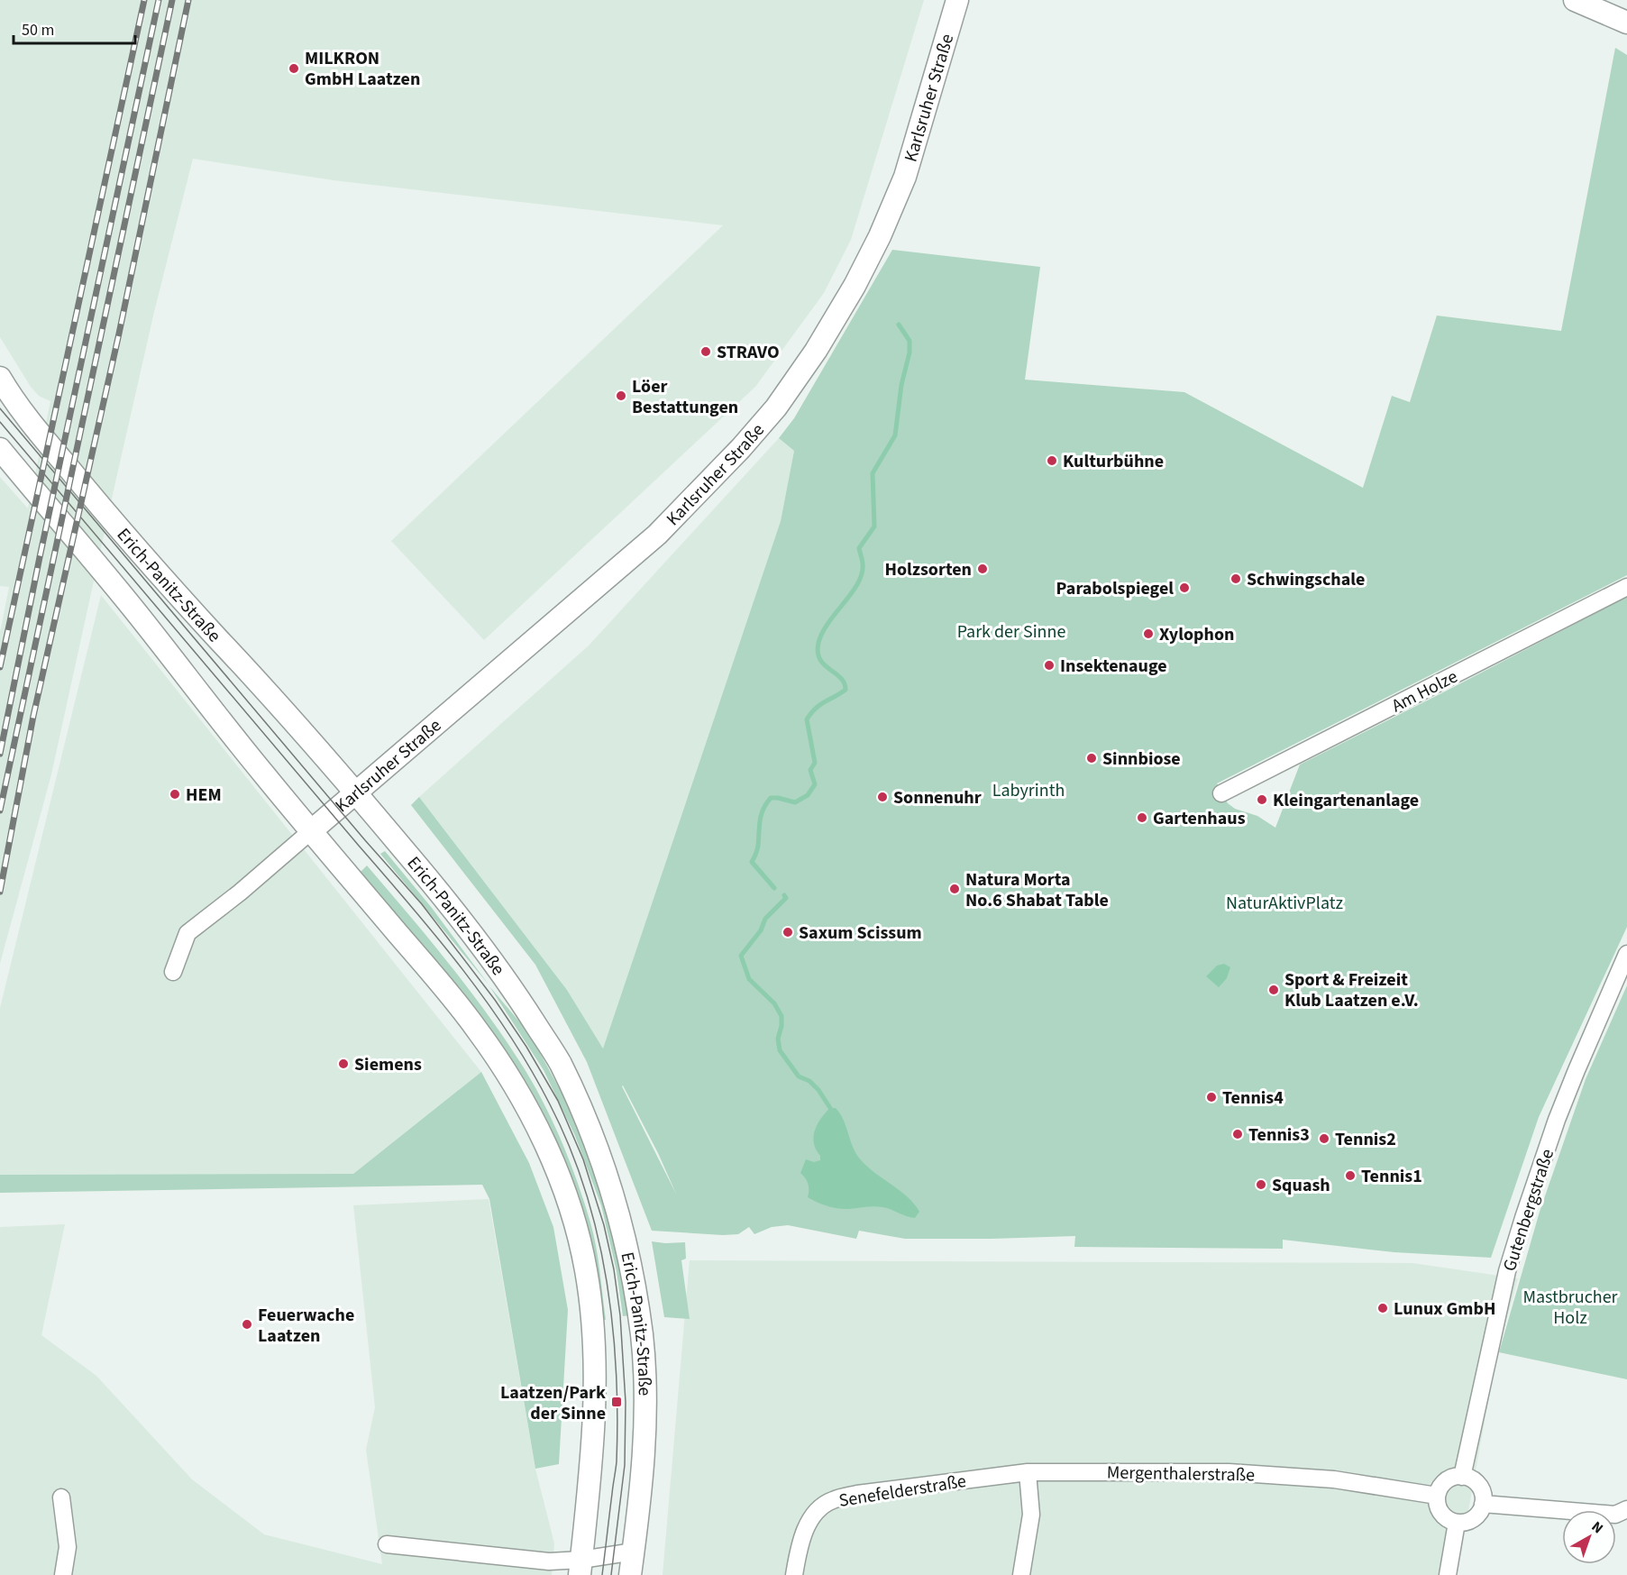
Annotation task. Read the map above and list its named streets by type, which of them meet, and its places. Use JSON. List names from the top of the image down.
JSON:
{
  "streets": {
    "main road": ["Karlsruher Straße", "Erich-Panitz-Straße"],
    "street": [
      "Am Holze",
      "Gutenbergstraße",
      "Mergenthalerstraße",
      "Senefelderstraße"
    ]
  },
  "crossings": [
    ["Karlsruher Straße", "Erich-Panitz-Straße"],
    ["Gutenbergstraße", "Mergenthalerstraße"],
    ["Mergenthalerstraße", "Senefelderstraße"]
  ],
  "parks": [
    "Park der Sinne",
    "Labyrinth",
    "NaturAktivPlatz",
    "Mastbrucher Holz"
  ],
  "places": {
    "other": [
      "MILKRON GmbH Laatzen",
      "STRAVO",
      "Löer Bestattungen",
      "Kulturbühne",
      "Holzsorten",
      "Schwingschale",
      "Parabolspiegel",
      "Xylophon",
      "Insektenauge",
      "Sinnbiose",
      "HEM",
      "Sonnenuhr",
      "Kleingartenanlage",
      "Gartenhaus",
      "Natura Morta No.6 Shabat Table",
      "Saxum Scissum",
      "Sport & Freizeit Klub Laatzen e.V.",
      "Siemens",
      "Tennis4",
      "Tennis3",
      "Tennis2",
      "Tennis1",
      "Squash",
      "Lunux GmbH",
      "Feuerwache Laatzen"
    ],
    "transit": ["Laatzen/Park der Sinne"]
  },
  "scale_bar": "50 m",
  "north": "top right"
}
